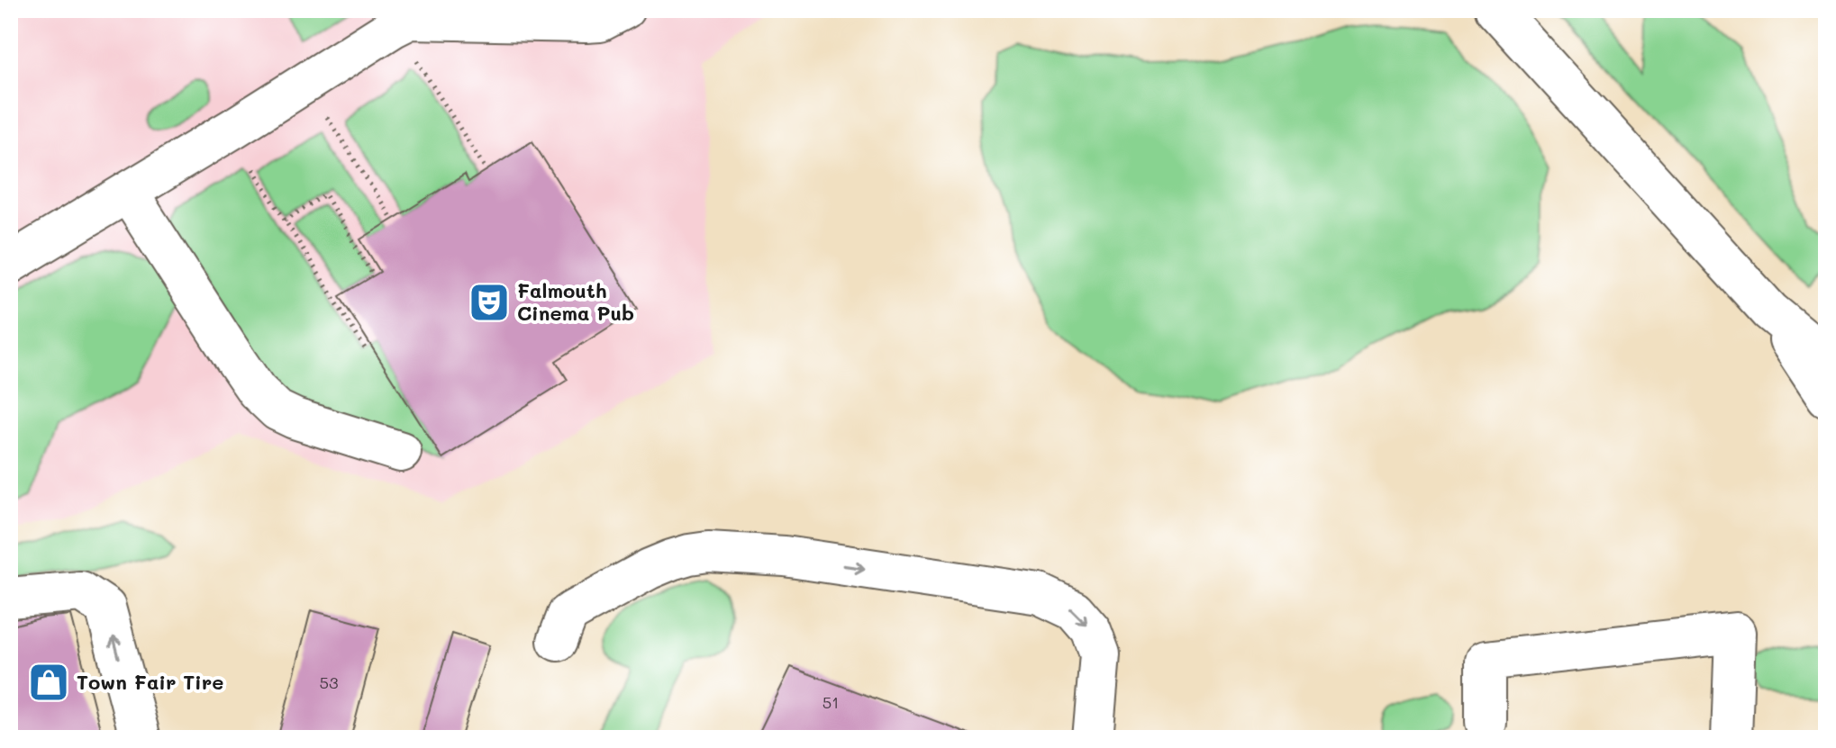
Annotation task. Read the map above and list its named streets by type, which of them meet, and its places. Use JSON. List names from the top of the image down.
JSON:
{
  "places": {
    "theatre": ["Falmouth Cinema Pub"],
    "shop": ["Town Fair Tire"]
  },
  "house_numbers": ["53", "51"]
}
